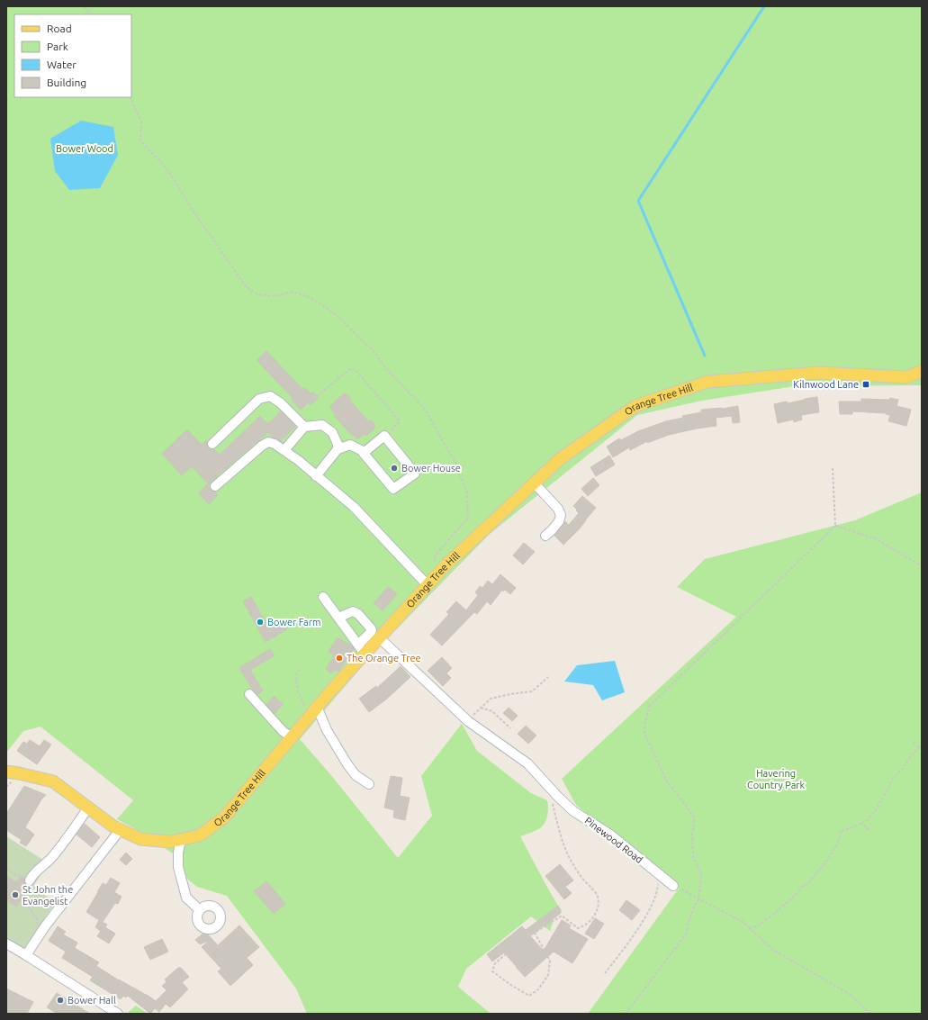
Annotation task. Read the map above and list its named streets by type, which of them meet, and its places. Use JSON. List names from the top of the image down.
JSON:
{
  "streets": {
    "main road": ["Orange Tree Hill"],
    "street": ["Pinewood Road"]
  },
  "crossings": [
    ["Orange Tree Hill", "Pinewood Road"]
  ],
  "parks": ["Bower Wood", "Havering Country Park"],
  "places": {
    "transit": ["Kilnwood Lane"],
    "other": [
      "Bower House",
      "Bower Farm",
      "The Orange Tree",
      "St John the Evangelist",
      "Bower Hall"
    ]
  },
  "legend": [
    "Road",
    "Park",
    "Water",
    "Building"
  ]
}
